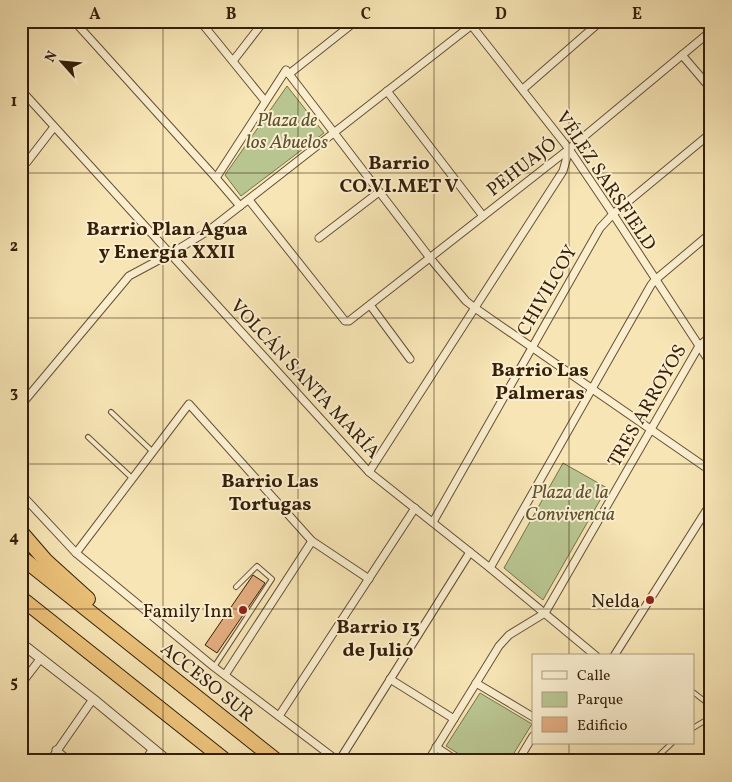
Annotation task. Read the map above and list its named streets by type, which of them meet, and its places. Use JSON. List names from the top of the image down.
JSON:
{
  "streets": {
    "highway": ["ACCESO SUR"],
    "street": [
      "PEHUAJÓ",
      "VÉLEZ SARSFIELD",
      "CHIVILCOY",
      "VOLCÁN SANTA MARÍA",
      "TRES ARROYOS"
    ]
  },
  "crossings": [
    ["PEHUAJÓ", "VÉLEZ SARSFIELD"],
    ["VÉLEZ SARSFIELD", "CHIVILCOY"],
    ["VÉLEZ SARSFIELD", "TRES ARROYOS"],
    ["CHIVILCOY", "VOLCÁN SANTA MARÍA"],
    ["VOLCÁN SANTA MARÍA", "TRES ARROYOS"]
  ],
  "districts": [
    "Barrio CO.VI.MET V",
    "Barrio Plan Agua y Energía XXII",
    "Barrio Las Palmeras",
    "Barrio Las Tortugas",
    "Barrio 13 de Julio"
  ],
  "parks": ["Plaza de los Abuelos", "Plaza de la Convivencia"],
  "places": ["Nelda", "Family Inn"],
  "legend": ["Calle", "Parque", "Edificio"],
  "north": "top left",
  "grid": {
    "columns": [
      "A",
      "B",
      "C",
      "D",
      "E"
    ],
    "rows": [
      "1",
      "2",
      "3",
      "4",
      "5"
    ]
  }
}
